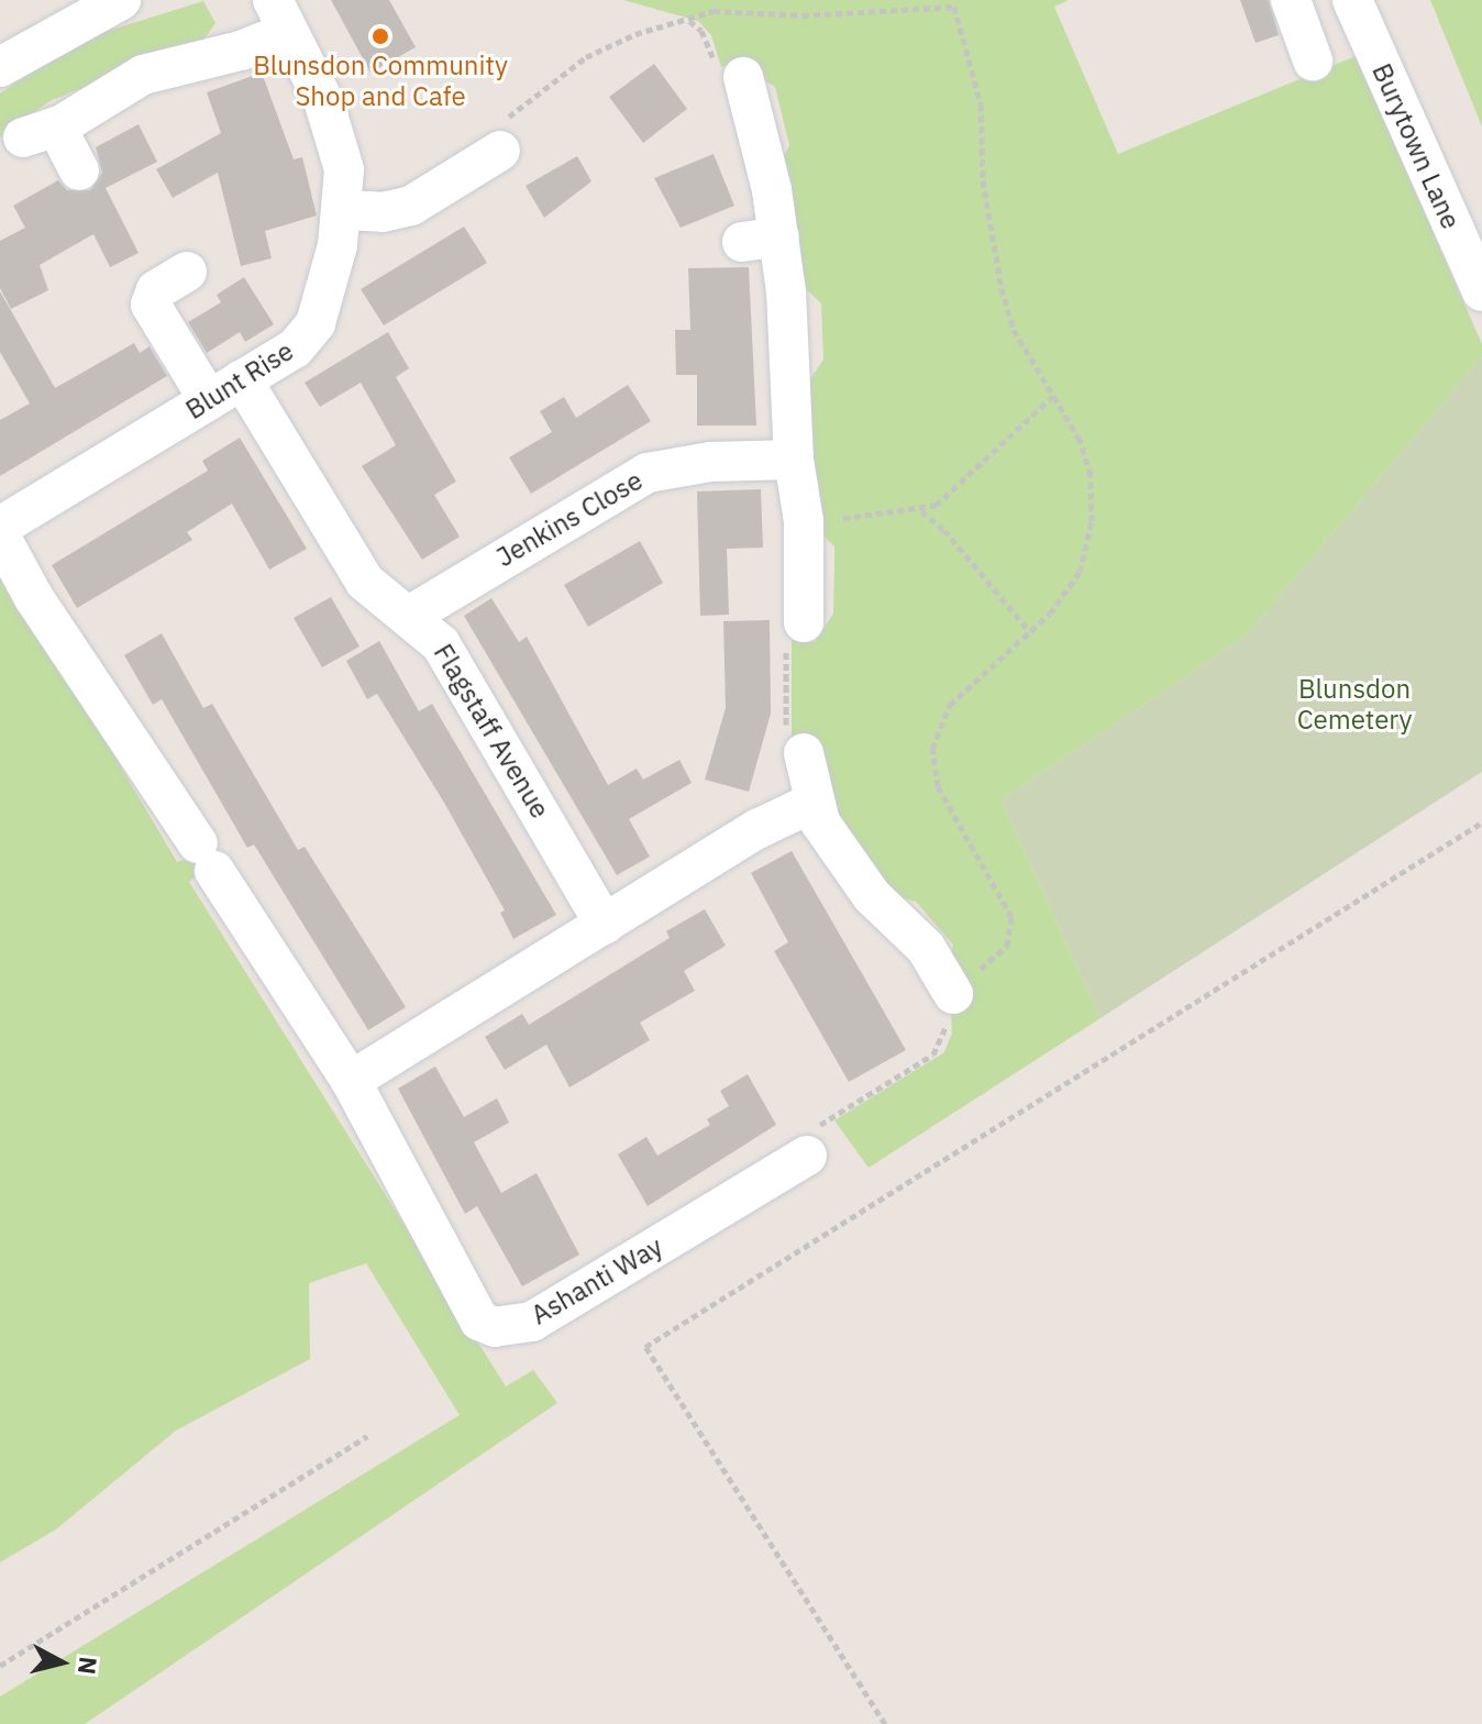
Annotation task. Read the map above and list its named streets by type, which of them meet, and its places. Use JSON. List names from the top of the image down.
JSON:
{
  "streets": {
    "street": [
      "Burytown Lane",
      "Blunt Rise",
      "Jenkins Close",
      "Flagstaff Avenue",
      "Ashanti Way"
    ]
  },
  "crossings": [
    ["Blunt Rise", "Flagstaff Avenue"],
    ["Jenkins Close", "Flagstaff Avenue"]
  ],
  "parks": ["Blunsdon Cemetery"],
  "places": ["Blunsdon Community Shop and Cafe"],
  "north": "right"
}
